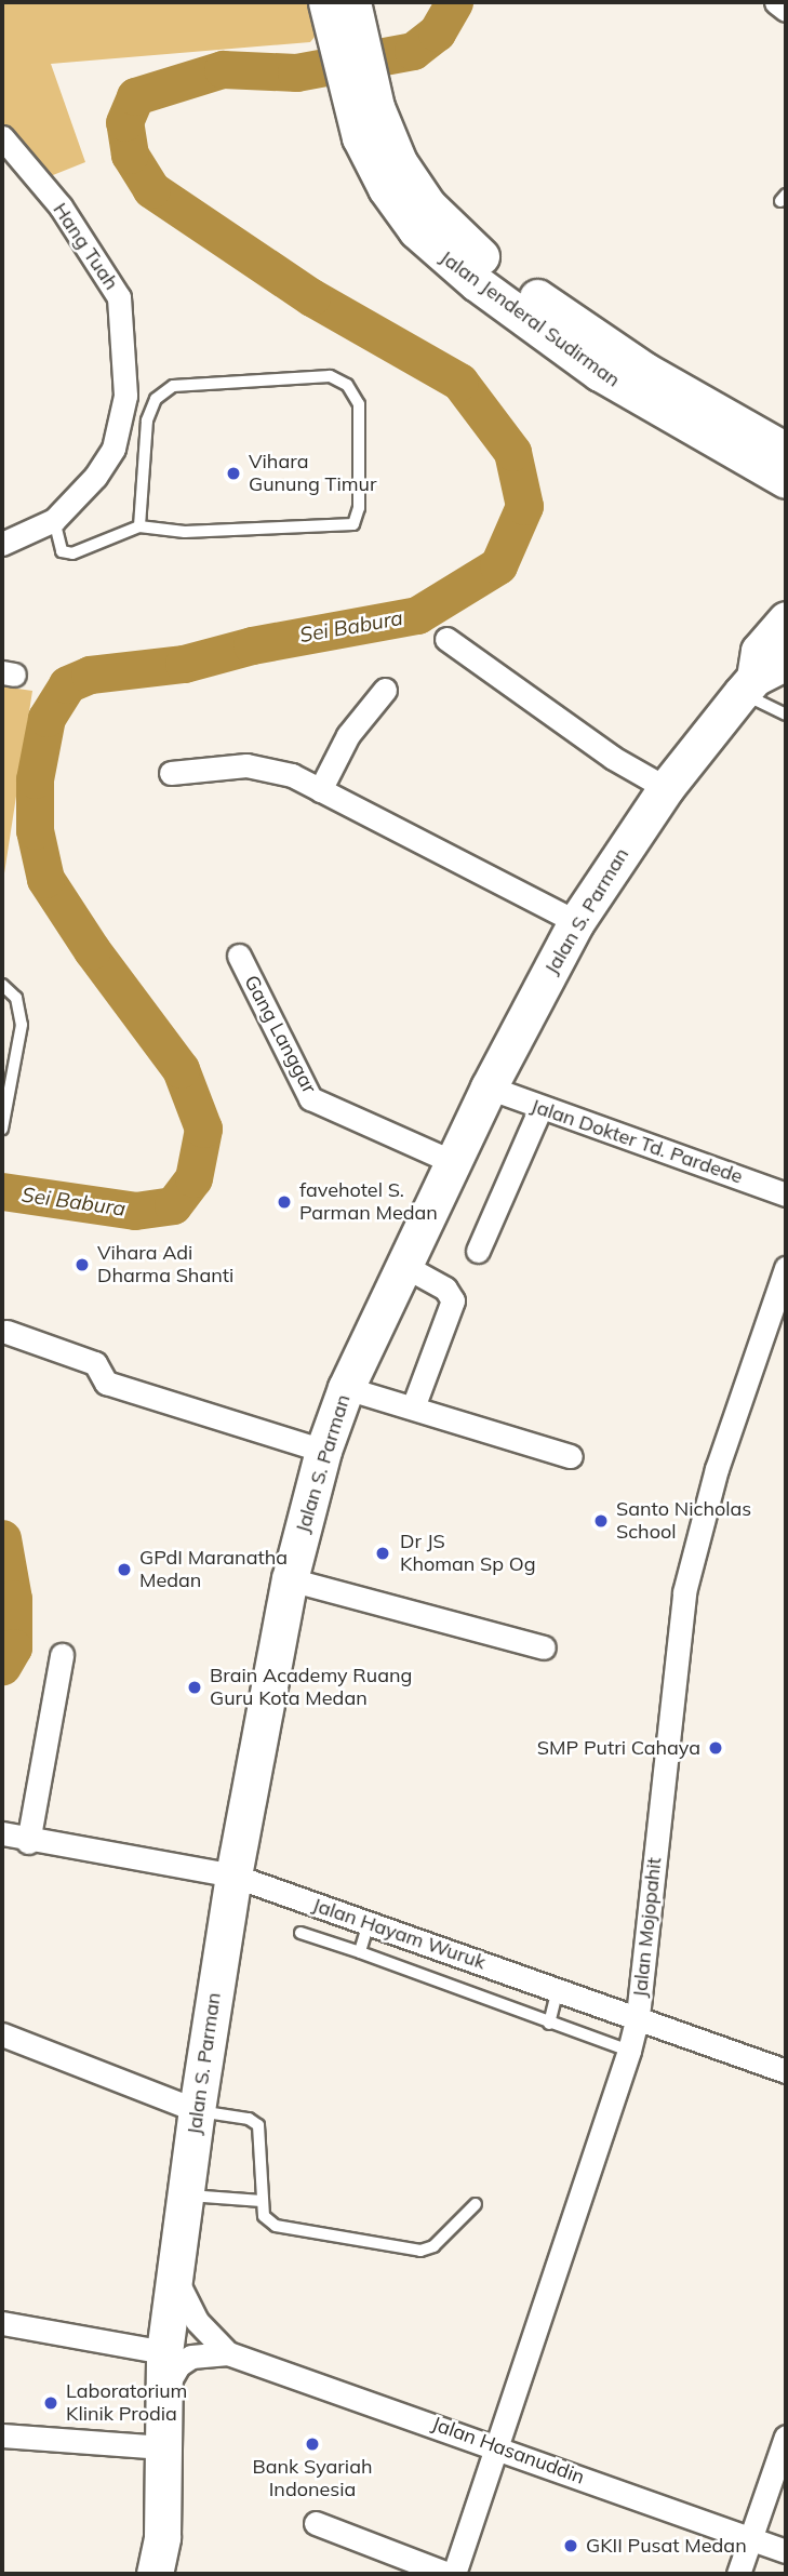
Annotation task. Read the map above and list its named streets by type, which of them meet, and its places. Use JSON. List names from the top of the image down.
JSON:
{
  "streets": {
    "main road": ["Jalan Jenderal Sudirman", "Jalan S. Parman"],
    "street": [
      "Hang Tuah",
      "Gang Langgar",
      "Jalan Dokter Td. Pardede",
      "Jalan Mojopahit",
      "Jalan Hayam Wuruk",
      "Jalan Hasanuddin"
    ]
  },
  "crossings": [
    ["Jalan S. Parman", "Gang Langgar"],
    ["Jalan S. Parman", "Jalan Dokter Td. Pardede"],
    ["Jalan S. Parman", "Jalan Hayam Wuruk"],
    ["Jalan S. Parman", "Jalan Hasanuddin"],
    ["Jalan Mojopahit", "Jalan Hayam Wuruk"],
    ["Jalan Mojopahit", "Jalan Hasanuddin"]
  ],
  "water": ["Sei Babura"],
  "places": [
    "Vihara Gunung Timur",
    "favehotel S. Parman Medan",
    "Vihara Adi Dharma Shanti",
    "Santo Nicholas School",
    "Dr JS Khoman Sp Og",
    "GPdI Maranatha Medan",
    "Brain Academy Ruang Guru Kota Medan",
    "SMP Putri Cahaya",
    "Laboratorium Klinik Prodia",
    "Bank Syariah Indonesia",
    "GKII Pusat Medan"
  ]
}
